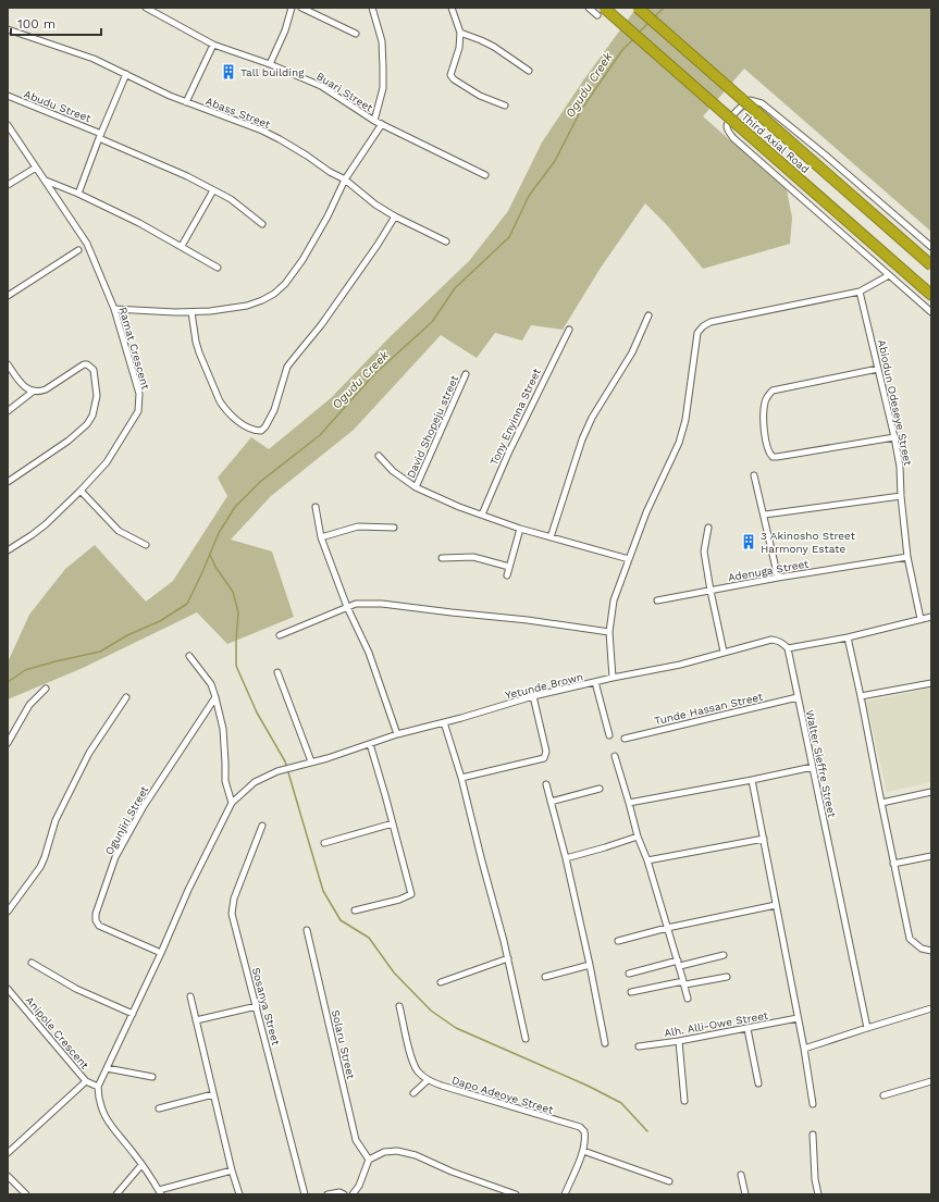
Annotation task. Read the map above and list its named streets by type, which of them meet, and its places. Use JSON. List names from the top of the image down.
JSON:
{
  "streets": {
    "highway": ["Third Axial Road"],
    "street": [
      "Buari Street",
      "Abudu Street",
      "Abass Street",
      "Ramat Crescent",
      "Abiodun Odeseye Street",
      "Tony Enyinna Street",
      "David Shopeju street",
      "Adenuga Street",
      "Yetunde Brown",
      "Tunde Hassan Street",
      "Walter Sieffre Street",
      "Ogunjiri Street",
      "Sosanya Street",
      "Alh. Alli-Owe Street",
      "Anipole Crescent",
      "Solaru Street",
      "Dapo Adeoye Street"
    ]
  },
  "crossings": [
    ["Abiodun Odeseye Street", "Adenuga Street"],
    ["Yetunde Brown", "Walter Sieffre Street"],
    ["Tunde Hassan Street", "Walter Sieffre Street"]
  ],
  "water": ["Ogudu Creek"],
  "places": {
    "building": ["Tall building", "3 Akinosho Street Harmony Estate"]
  },
  "scale_bar": "100 m"
}
